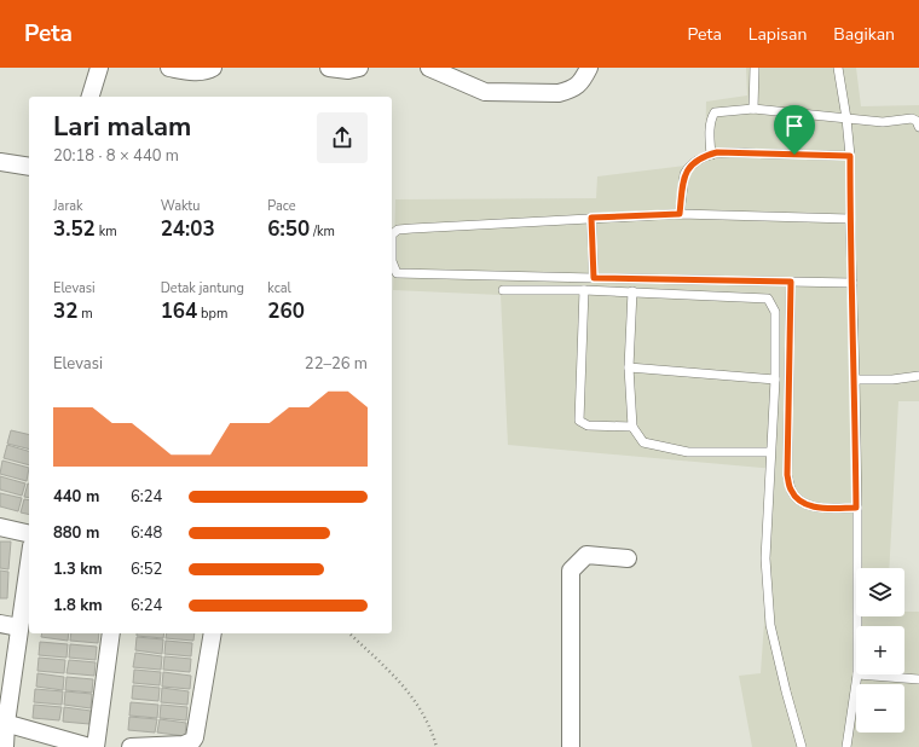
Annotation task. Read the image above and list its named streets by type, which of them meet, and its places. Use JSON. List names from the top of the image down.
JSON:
{
  "page": {
    "header": "Peta",
    "nav": ["Peta", "Lapisan", "Bagikan"],
    "heading": ["Lari malam", "20:18 · 8 × 440 m"],
    "stats": [
      ["Jarak", "3.52 km"],
      ["Waktu", "24:03"],
      ["Pace", "6:50 /km"],
      ["Elevasi", "32 m"],
      ["Detak jantung", "164 bpm"],
      ["kcal", "260"]
    ],
    "chart": ["Elevasi", "22–26 m"],
    "list": [
      {
        "name": "440 m",
        "note": "6:24"
      },
      {
        "name": "880 m",
        "note": "6:48"
      },
      {
        "name": "1.3 km",
        "note": "6:52"
      },
      {
        "name": "1.8 km",
        "note": "6:24"
      }
    ],
    "map_buttons": ["+", "−"]
  }
}
